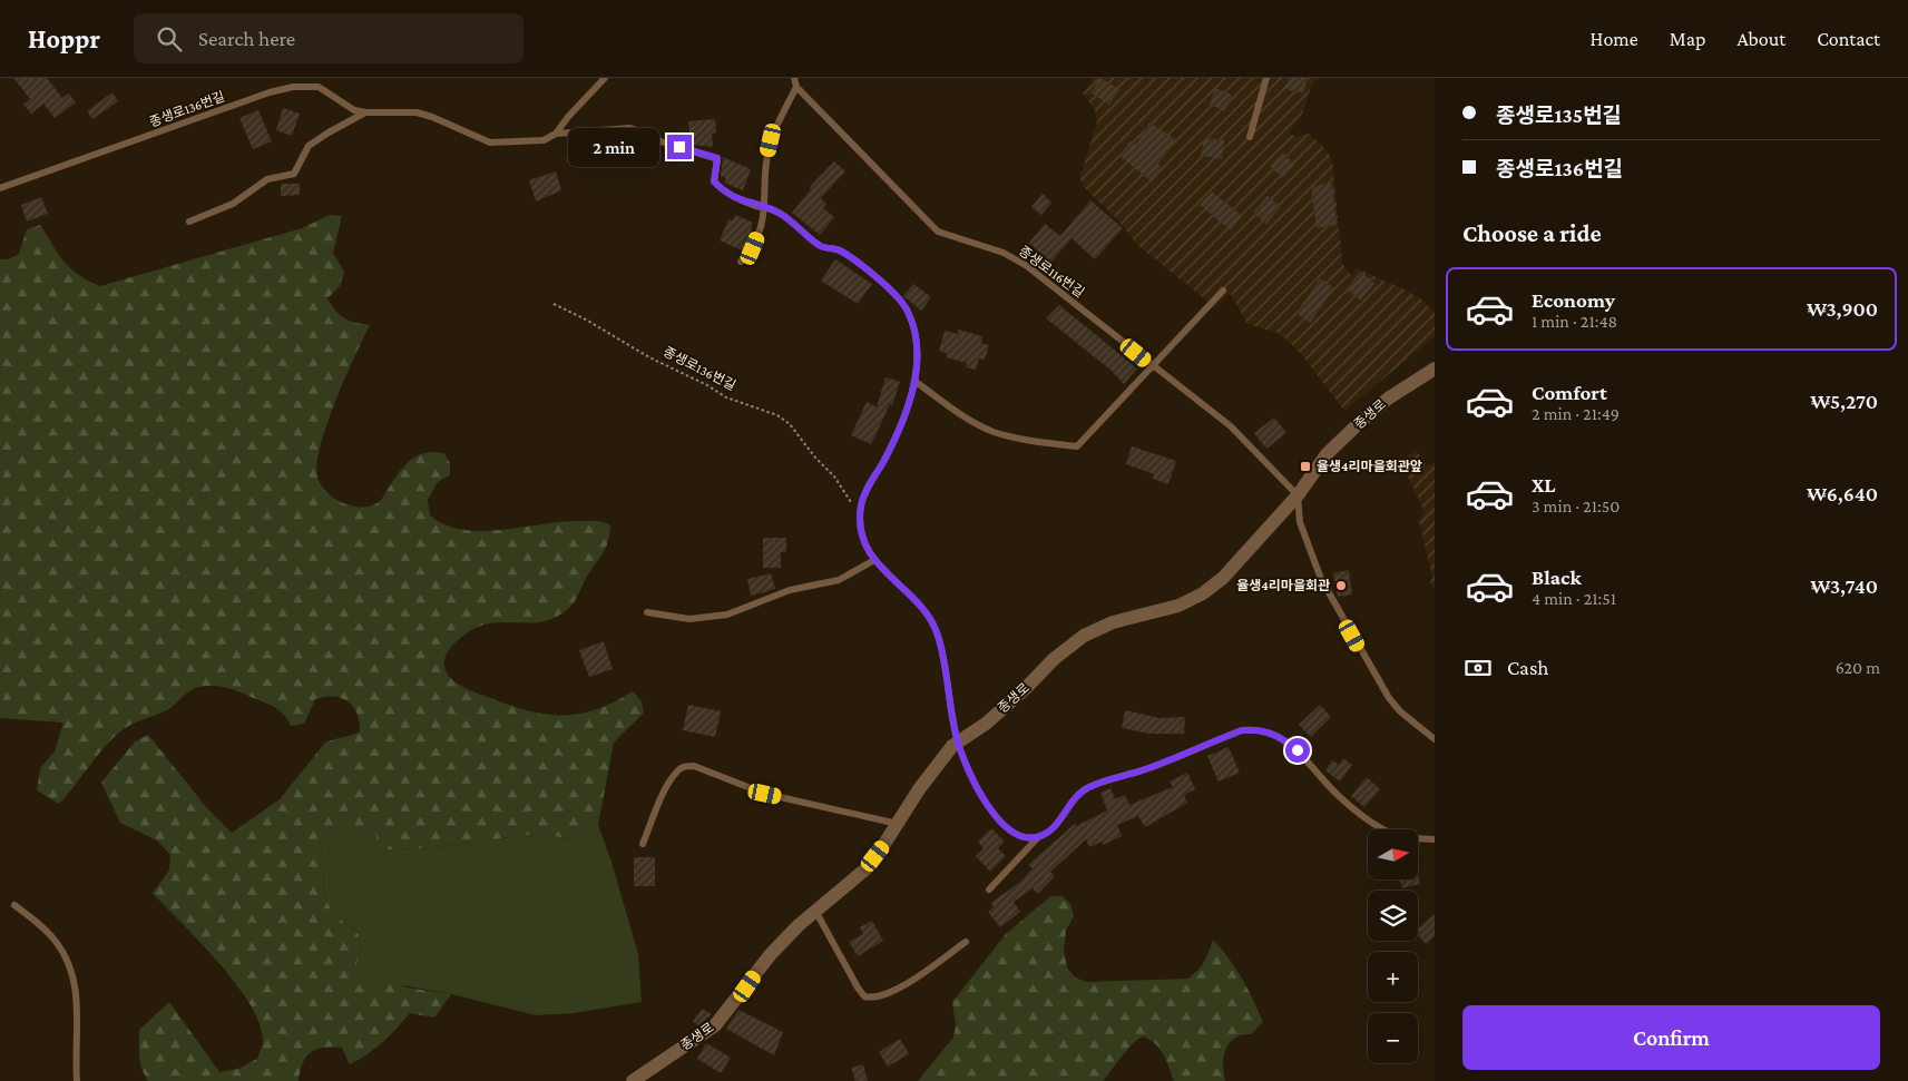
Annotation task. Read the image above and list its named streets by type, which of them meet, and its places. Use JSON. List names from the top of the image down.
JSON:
{
  "streets": {
    "street": ["종생로"],
    "lane": ["종생로136번길", "종생로116번길"]
  },
  "crossings": [
    ["종생로136번길", "종생로"],
    ["종생로116번길", "종생로"]
  ],
  "places": {
    "transit": ["율생4리마을회관앞"],
    "other": ["율생4리마을회관"]
  },
  "north": "right",
  "page": {
    "header": "Hoppr",
    "search": "Search here",
    "nav": [
      "Home",
      "Map",
      "About",
      "Contact"
    ],
    "banner": ["종생로135번길", "종생로136번길"],
    "bubble": "2 min",
    "heading": "Choose a ride",
    "list": [
      {
        "name": "Economy",
        "note": "1 min · 21:48",
        "value": "₩3,900"
      },
      {
        "name": "Comfort",
        "note": "2 min · 21:49",
        "value": "₩5,270"
      },
      {
        "name": "XL",
        "note": "3 min · 21:50",
        "value": "₩6,640"
      },
      {
        "name": "Black",
        "note": "4 min · 21:51",
        "value": "₩3,740"
      }
    ],
    "pay": ["Cash", "620 m"],
    "map_buttons": ["+", "−"],
    "buttons": "Confirm"
  }
}
